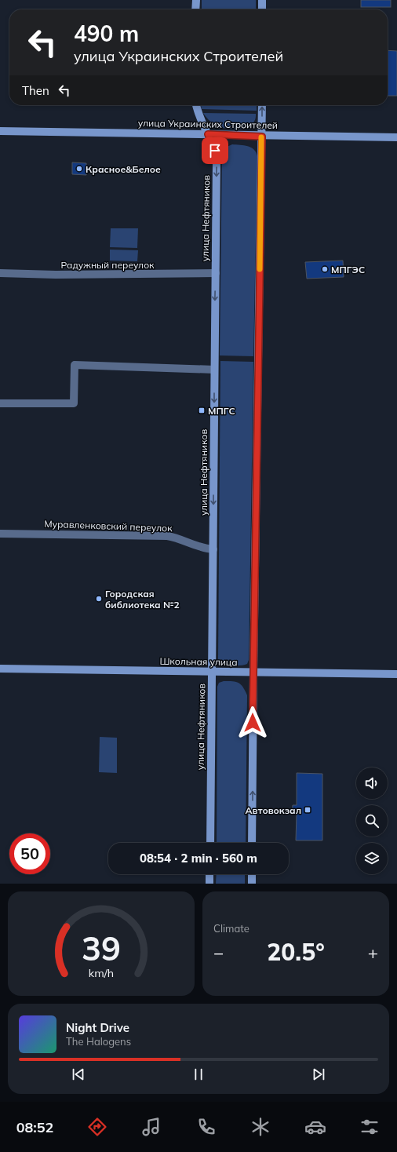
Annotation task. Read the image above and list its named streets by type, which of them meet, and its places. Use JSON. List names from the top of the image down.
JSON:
{
  "streets": {
    "main road": ["улица Украинских Строителей", "улица Нефтяников", "Школьная улица"],
    "street": ["Радужный переулок", "Муравленковский переулок"]
  },
  "crossings": [
    ["улица Украинских Строителей", "улица Нефтяников"],
    ["улица Нефтяников", "Радужный переулок"],
    ["улица Нефтяников", "Муравленковский переулок"],
    ["улица Нефтяников", "Школьная улица"]
  ],
  "places": {
    "other": ["Красное&Белое", "МПГЭС", "Городская библиотека №2"],
    "transit": ["МПГС", "Автовокзал"]
  },
  "page": {
    "turn": ["490 m", "улица Украинских Строителей"],
    "then": "Then",
    "limit": "50",
    "trip": "08:54 · 2 min · 560 m",
    "tile": "Climate",
    "heat": ["−", "20.5°", "+"],
    "song": ["Night Drive", "The Halogens"],
    "tabs": "08:52",
    "gauge": ["39", "km/h"]
  }
}
